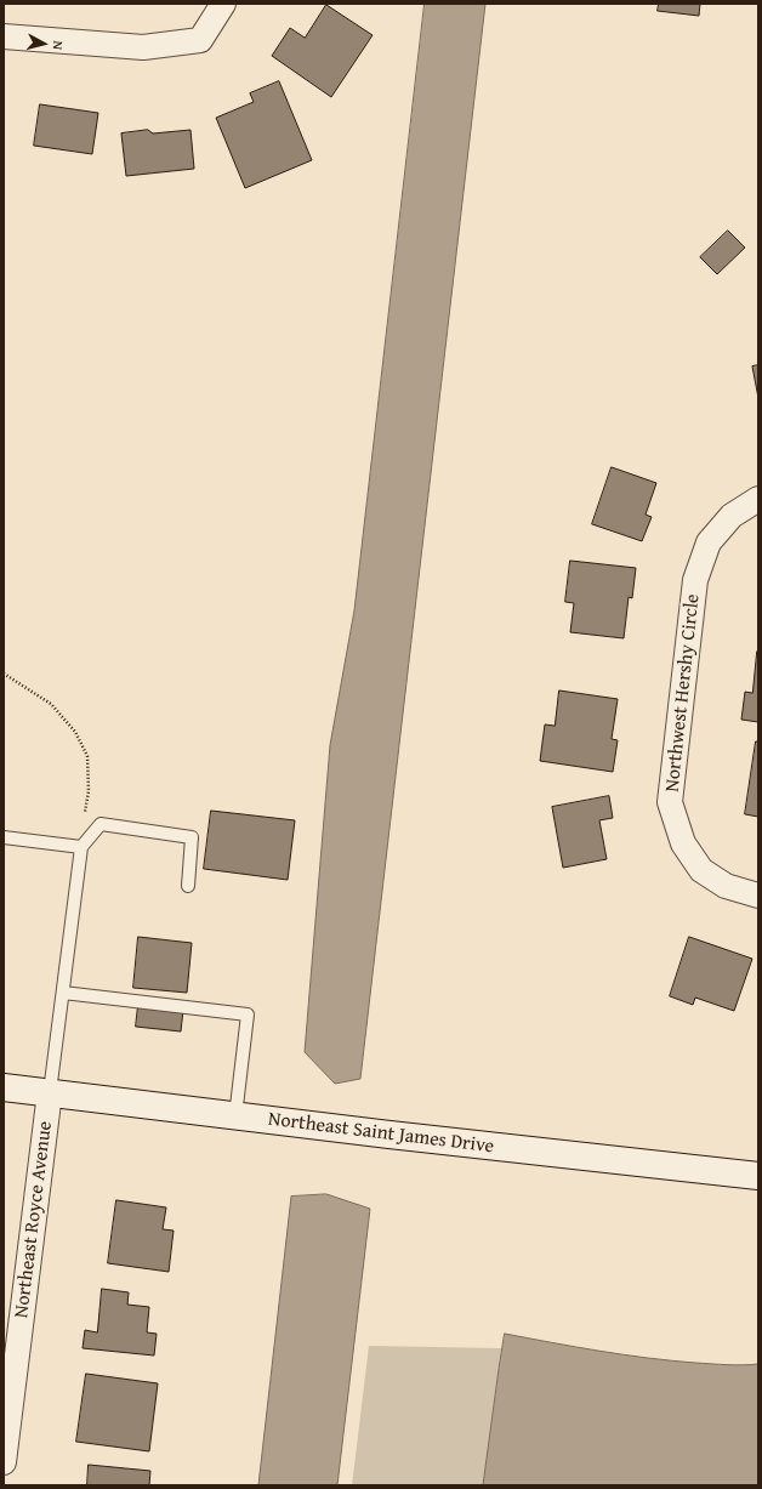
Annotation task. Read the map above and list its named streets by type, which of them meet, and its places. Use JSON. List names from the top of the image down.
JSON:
{
  "streets": {
    "main road": ["Northeast Saint James Drive"],
    "street": ["Northwest Hershy Circle", "Northeast Royce Avenue"]
  },
  "crossings": [
    ["Northeast Saint James Drive", "Northeast Royce Avenue"]
  ],
  "north": "right"
}
